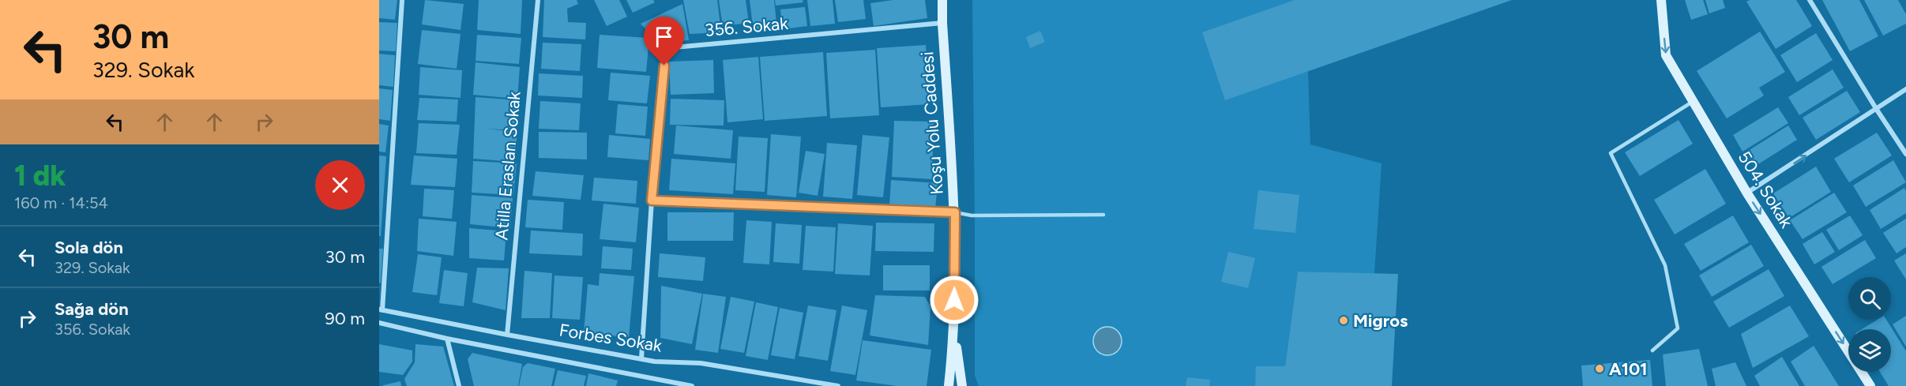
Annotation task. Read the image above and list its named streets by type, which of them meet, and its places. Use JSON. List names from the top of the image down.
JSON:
{
  "streets": {
    "main road": ["Koşu Yolu Caddesi", "504. Sokak"],
    "street": ["356. Sokak", "Atilla Eraslan Sokak", "Forbes Sokak"]
  },
  "crossings": [
    ["356. Sokak", "Koşu Yolu Caddesi"],
    ["356. Sokak", "Forbes Sokak"],
    ["Atilla Eraslan Sokak", "Forbes Sokak"]
  ],
  "one_way": ["504. Sokak"],
  "places": ["Migros", "A101"],
  "page": {
    "turn": ["30 m", "329. Sokak"],
    "heading": ["1 dk", "160 m · 14:54"],
    "list": [
      {
        "name": "Sola dön",
        "note": "329. Sokak",
        "value": "30 m"
      },
      {
        "name": "Sağa dön",
        "note": "356. Sokak",
        "value": "90 m"
      }
    ]
  }
}
